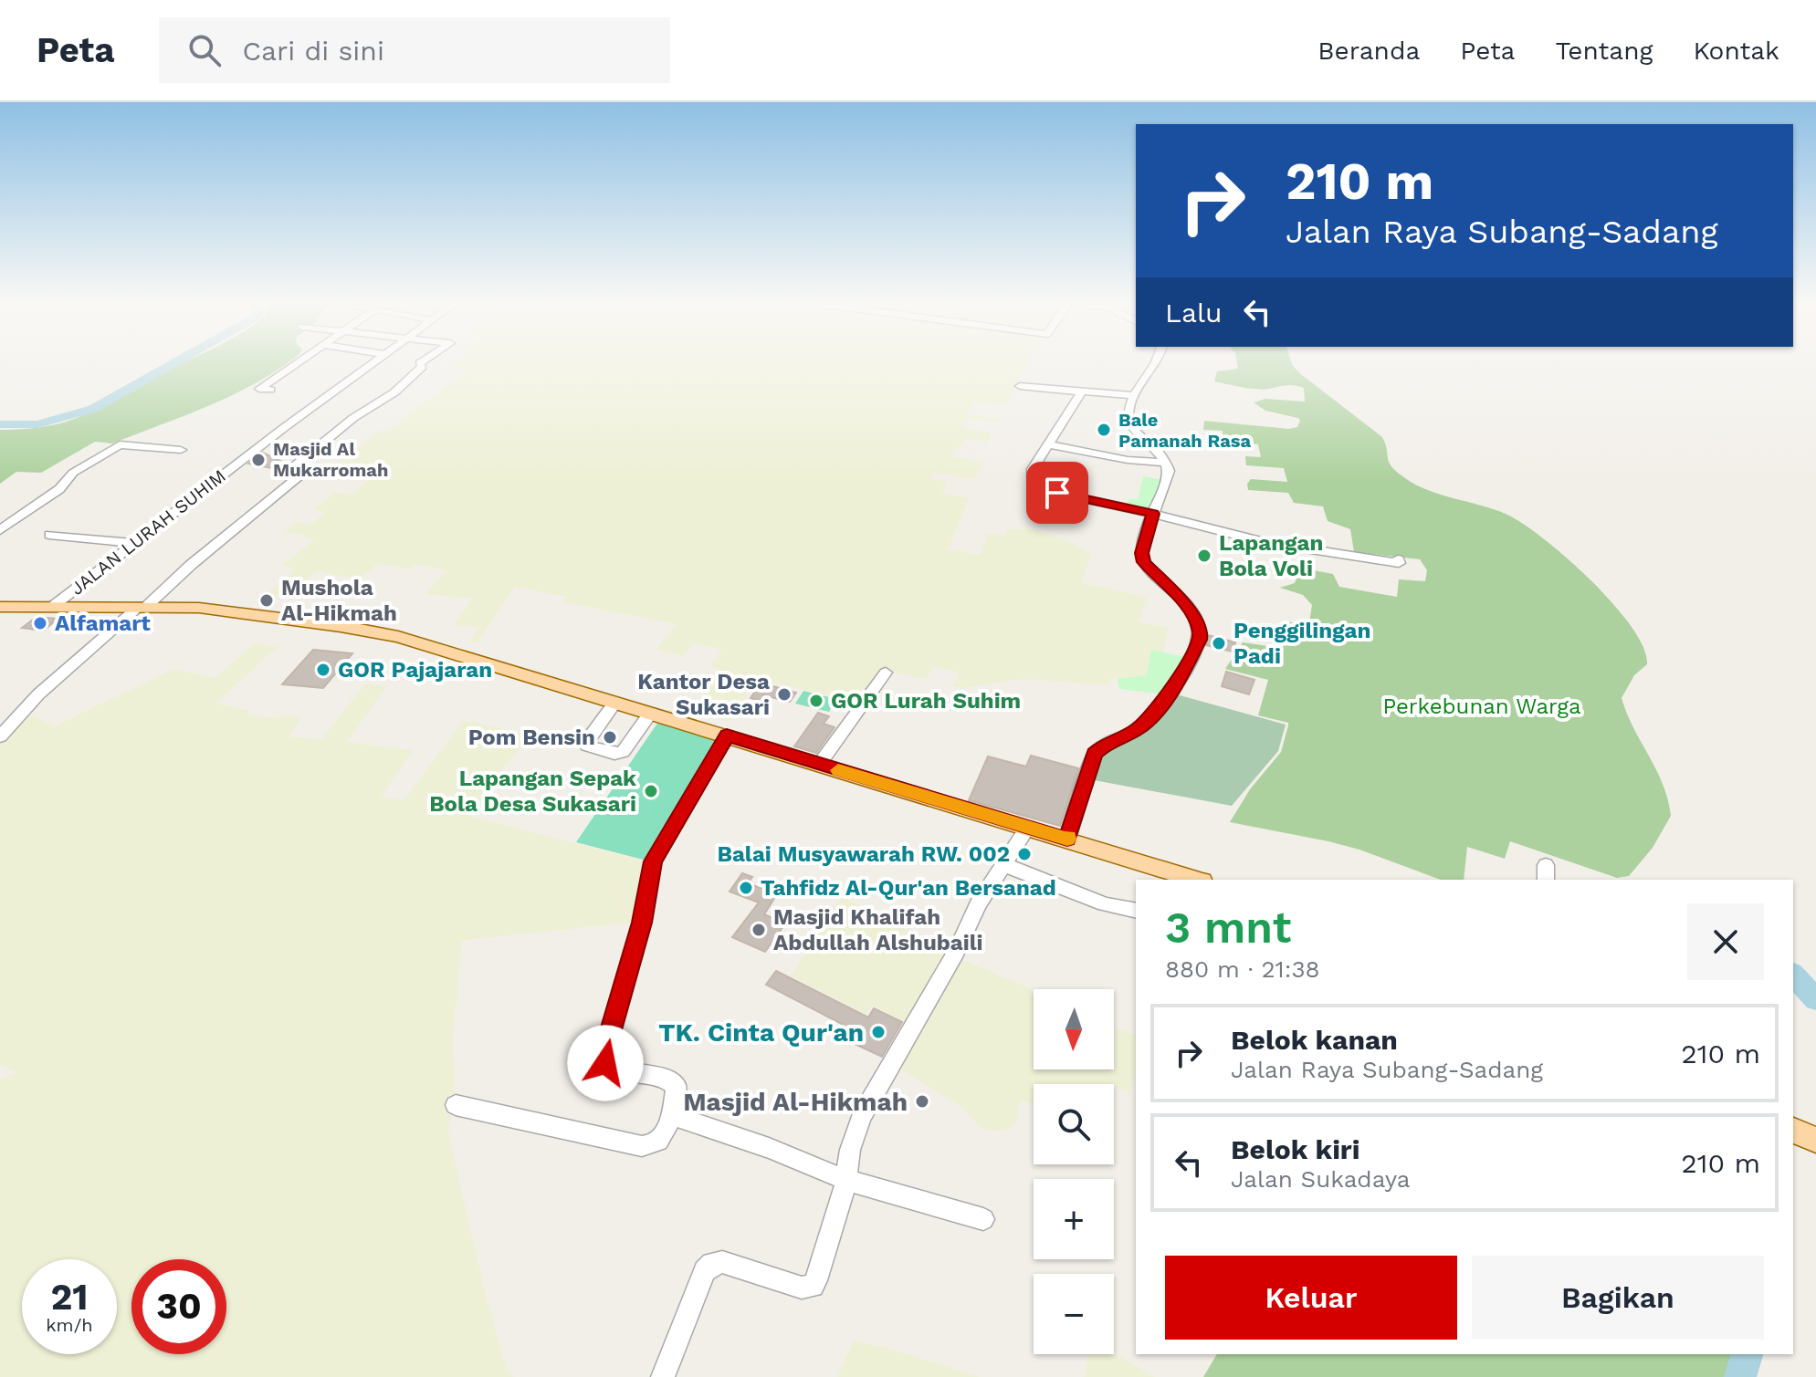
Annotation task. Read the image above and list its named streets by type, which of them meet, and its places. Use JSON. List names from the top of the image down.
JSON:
{
  "streets": {
    "street": ["JALAN LURAH SUHIM"]
  },
  "parks": ["Perkebunan Warga"],
  "places": [
    "Bale Pamanah Rasa",
    "Masjid Al Mukarromah",
    "Lapangan Bola Voli",
    "Mushola Al-Hikmah",
    "Alfamart",
    "Penggilingan Padi",
    "GOR Pajajaran",
    "Kantor Desa Sukasari",
    "GOR Lurah Suhim",
    "Pom Bensin",
    "Lapangan Sepak Bola Desa Sukasari",
    "Balai Musyawarah RW. 002",
    "Tahfidz Al-Qur'an Bersanad",
    "Masjid Khalifah Abdullah Alshubaili",
    "TK. Cinta Qur'an",
    "Masjid Al-Hikmah"
  ],
  "north": "bottom",
  "page": {
    "header": "Peta",
    "search": "Cari di sini",
    "nav": [
      "Beranda",
      "Peta",
      "Tentang",
      "Kontak"
    ],
    "turn": ["210 m", "Jalan Raya Subang-Sadang"],
    "then": "Lalu",
    "heading": ["3 mnt", "880 m · 21:38"],
    "map_buttons": ["+", "−"],
    "list": [
      {
        "name": "Belok kanan",
        "note": "Jalan Raya Subang-Sadang",
        "value": "210 m"
      },
      {
        "name": "Belok kiri",
        "note": "Jalan Sukadaya",
        "value": "210 m"
      }
    ],
    "buttons": ["Keluar", "Bagikan"],
    "speed": "21 km/h",
    "limit": "30"
  }
}
